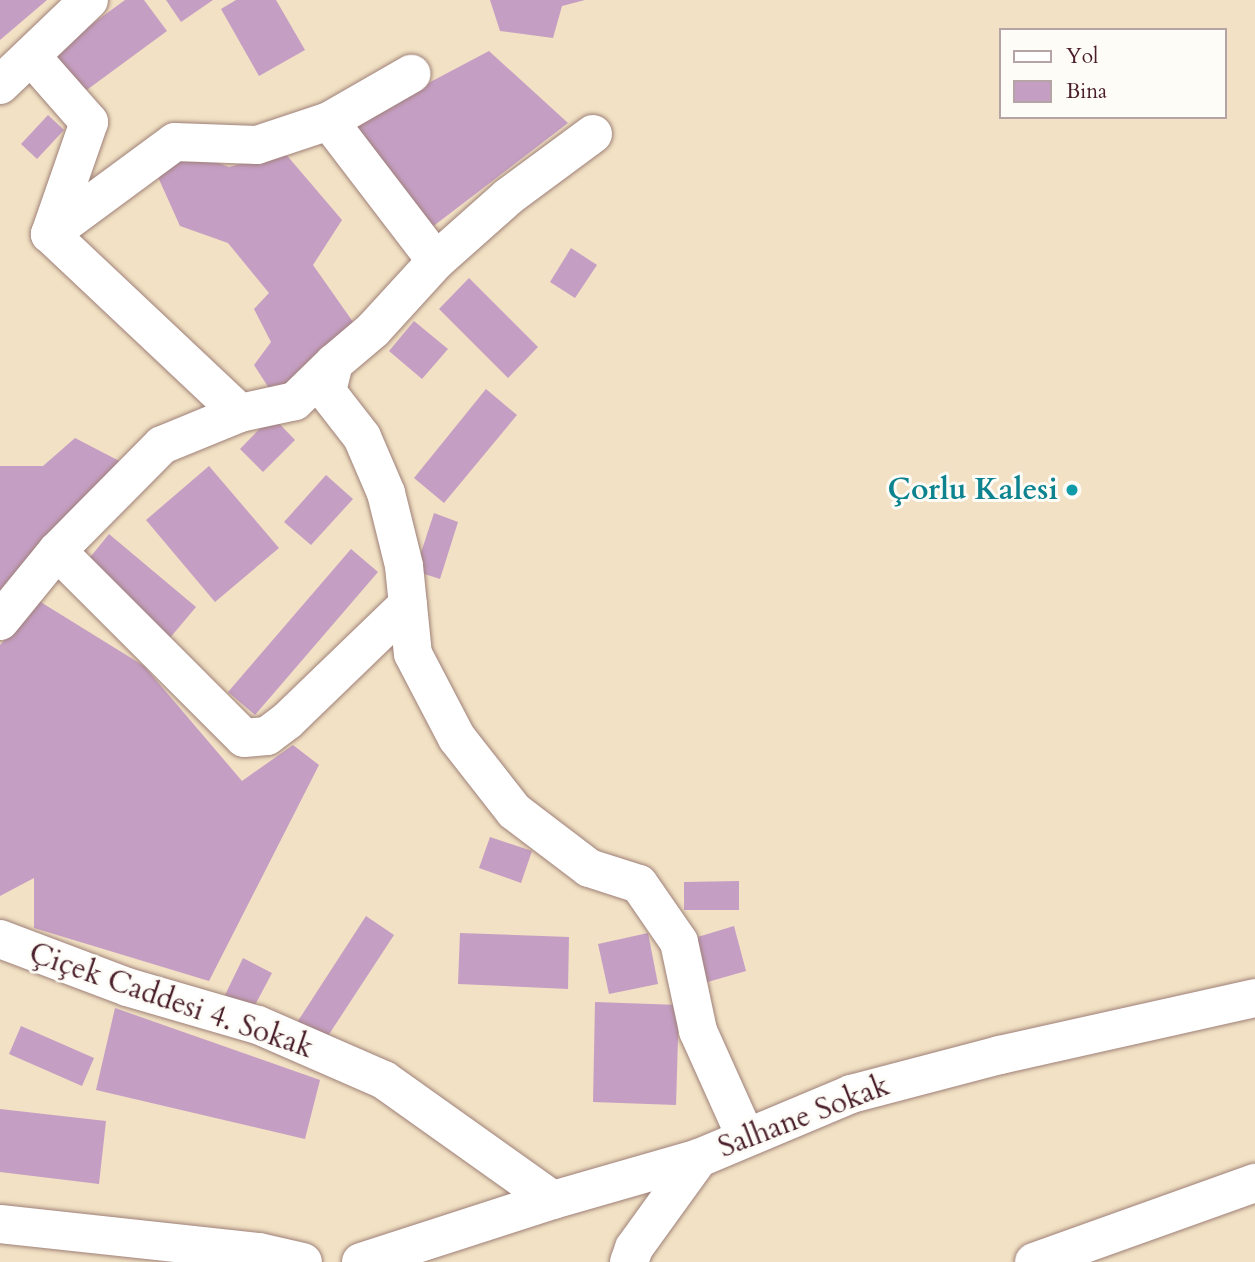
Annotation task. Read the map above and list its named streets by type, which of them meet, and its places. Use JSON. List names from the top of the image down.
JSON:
{
  "streets": {
    "street": ["Çiçek Caddesi 4. Sokak", "Salhane Sokak"]
  },
  "crossings": [
    ["Çiçek Caddesi 4. Sokak", "Salhane Sokak"]
  ],
  "places": ["Çorlu Kalesi"],
  "legend": ["Yol", "Bina"]
}
